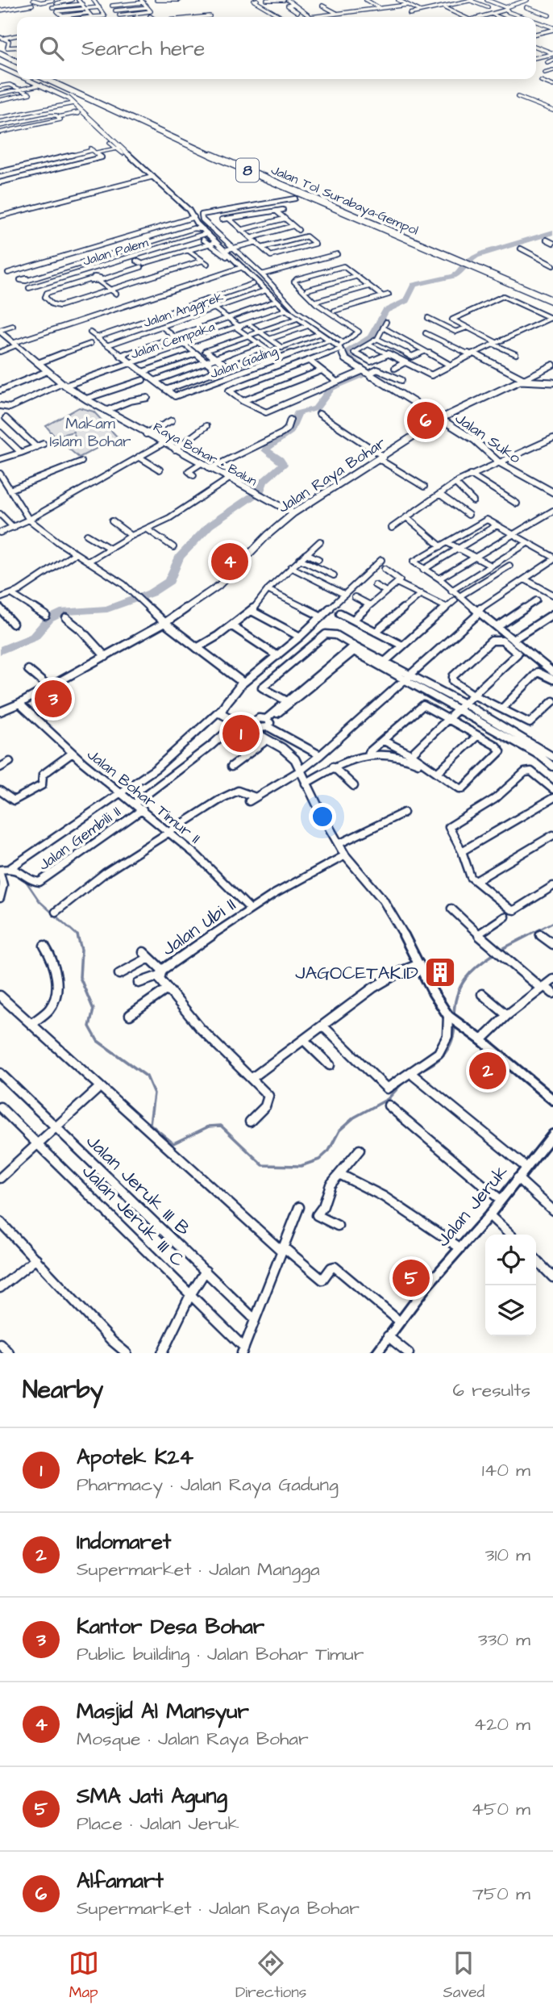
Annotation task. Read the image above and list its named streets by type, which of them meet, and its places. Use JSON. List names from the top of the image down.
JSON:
{
  "streets": {
    "highway": ["8", "Jalan Tol Surabaya–Gempol"],
    "street": [
      "Jalan Palem",
      "Jalan Anggrek",
      "Jalan Cempaka",
      "Jalan Gading",
      "Jalan Suko",
      "Raya Bohar - Balun",
      "Jalan Raya Bohar",
      "Jalan Bohar Timur II",
      "Jalan Gembili II",
      "Jalan Ubi II",
      "Jalan Jeruk III B",
      "Jalan Jeruk",
      "Jalan Jeruk III C"
    ]
  },
  "crossings": [
    ["Jalan Palem", "Jalan Suko"],
    ["Jalan Anggrek", "Jalan Suko"],
    ["Jalan Cempaka", "Jalan Suko"],
    ["Jalan Cempaka", "Raya Bohar - Balun"],
    ["Jalan Gading", "Jalan Suko"],
    ["Jalan Suko", "Jalan Raya Bohar"],
    ["Raya Bohar - Balun", "Jalan Raya Bohar"],
    ["Jalan Bohar Timur II", "Jalan Gembili II"],
    ["Jalan Bohar Timur II", "Jalan Ubi II"]
  ],
  "parks": ["Makam Islam Bohar"],
  "places": {
    "building": ["JAGOCETAK.ID"]
  },
  "page": {
    "search": "Search here",
    "pins": [
      "6",
      "4",
      "3",
      "1",
      "2",
      "5"
    ],
    "heading": ["Nearby", "6 results"],
    "list": [
      {
        "mark": "1",
        "name": "Apotek K24",
        "note": "Pharmacy · Jalan Raya Gadung",
        "value": "140 m"
      },
      {
        "mark": "2",
        "name": "Indomaret",
        "note": "Supermarket · Jalan Mangga",
        "value": "310 m"
      },
      {
        "mark": "3",
        "name": "Kantor Desa Bohar",
        "note": "Public building · Jalan Bohar Timur",
        "value": "330 m"
      },
      {
        "mark": "4",
        "name": "Masjid Al Mansyur",
        "note": "Mosque · Jalan Raya Bohar",
        "value": "420 m"
      },
      {
        "mark": "5",
        "name": "SMA Jati Agung",
        "note": "Place · Jalan Jeruk",
        "value": "450 m"
      },
      {
        "mark": "6",
        "name": "Alfamart",
        "note": "Supermarket · Jalan Raya Bohar",
        "value": "750 m"
      }
    ],
    "nav": ["Map", "Directions", "Saved"]
  }
}
